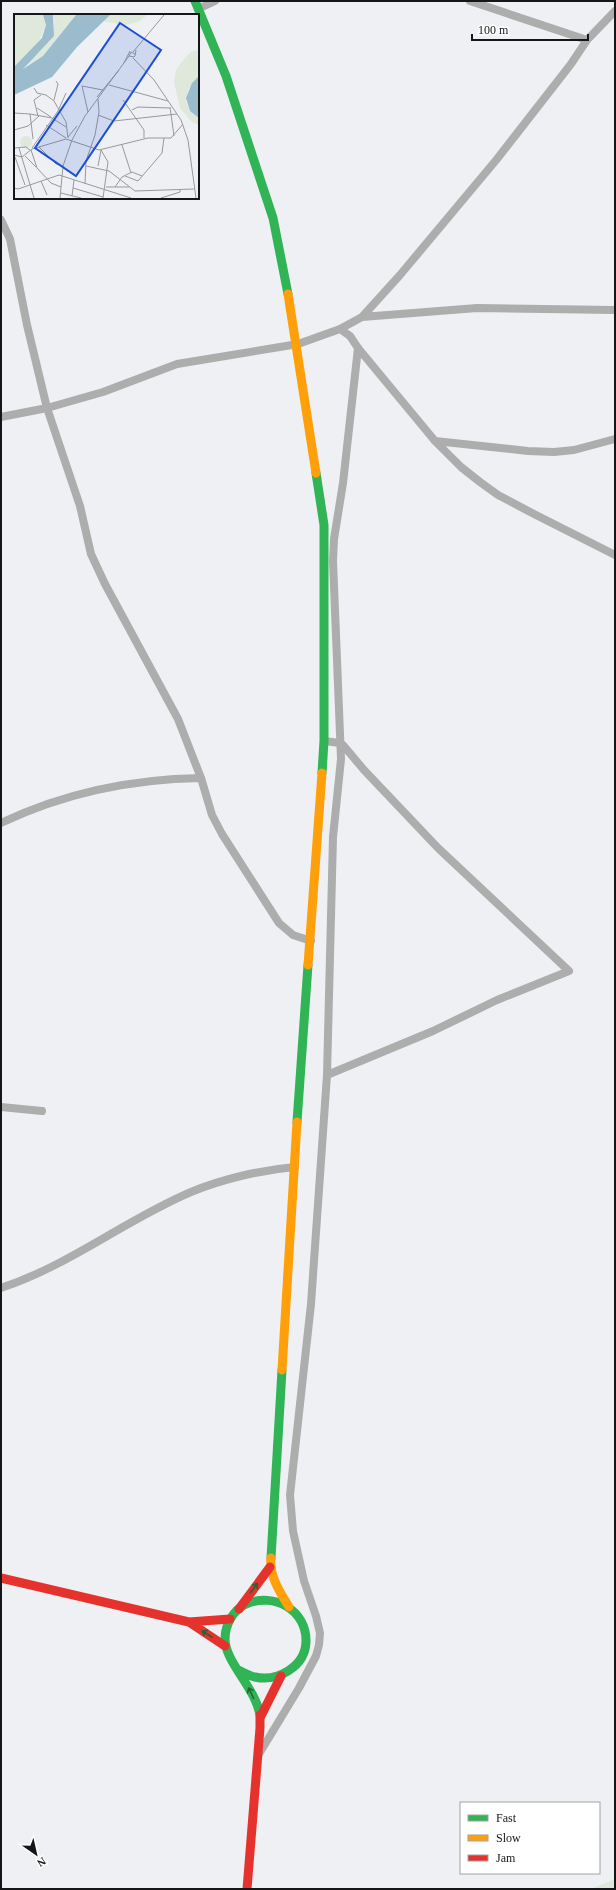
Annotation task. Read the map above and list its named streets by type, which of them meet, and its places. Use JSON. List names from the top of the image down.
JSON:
{
  "legend": ["Fast", "Slow", "Jam"],
  "scale_bar": "100 m",
  "north": "bottom right"
}
